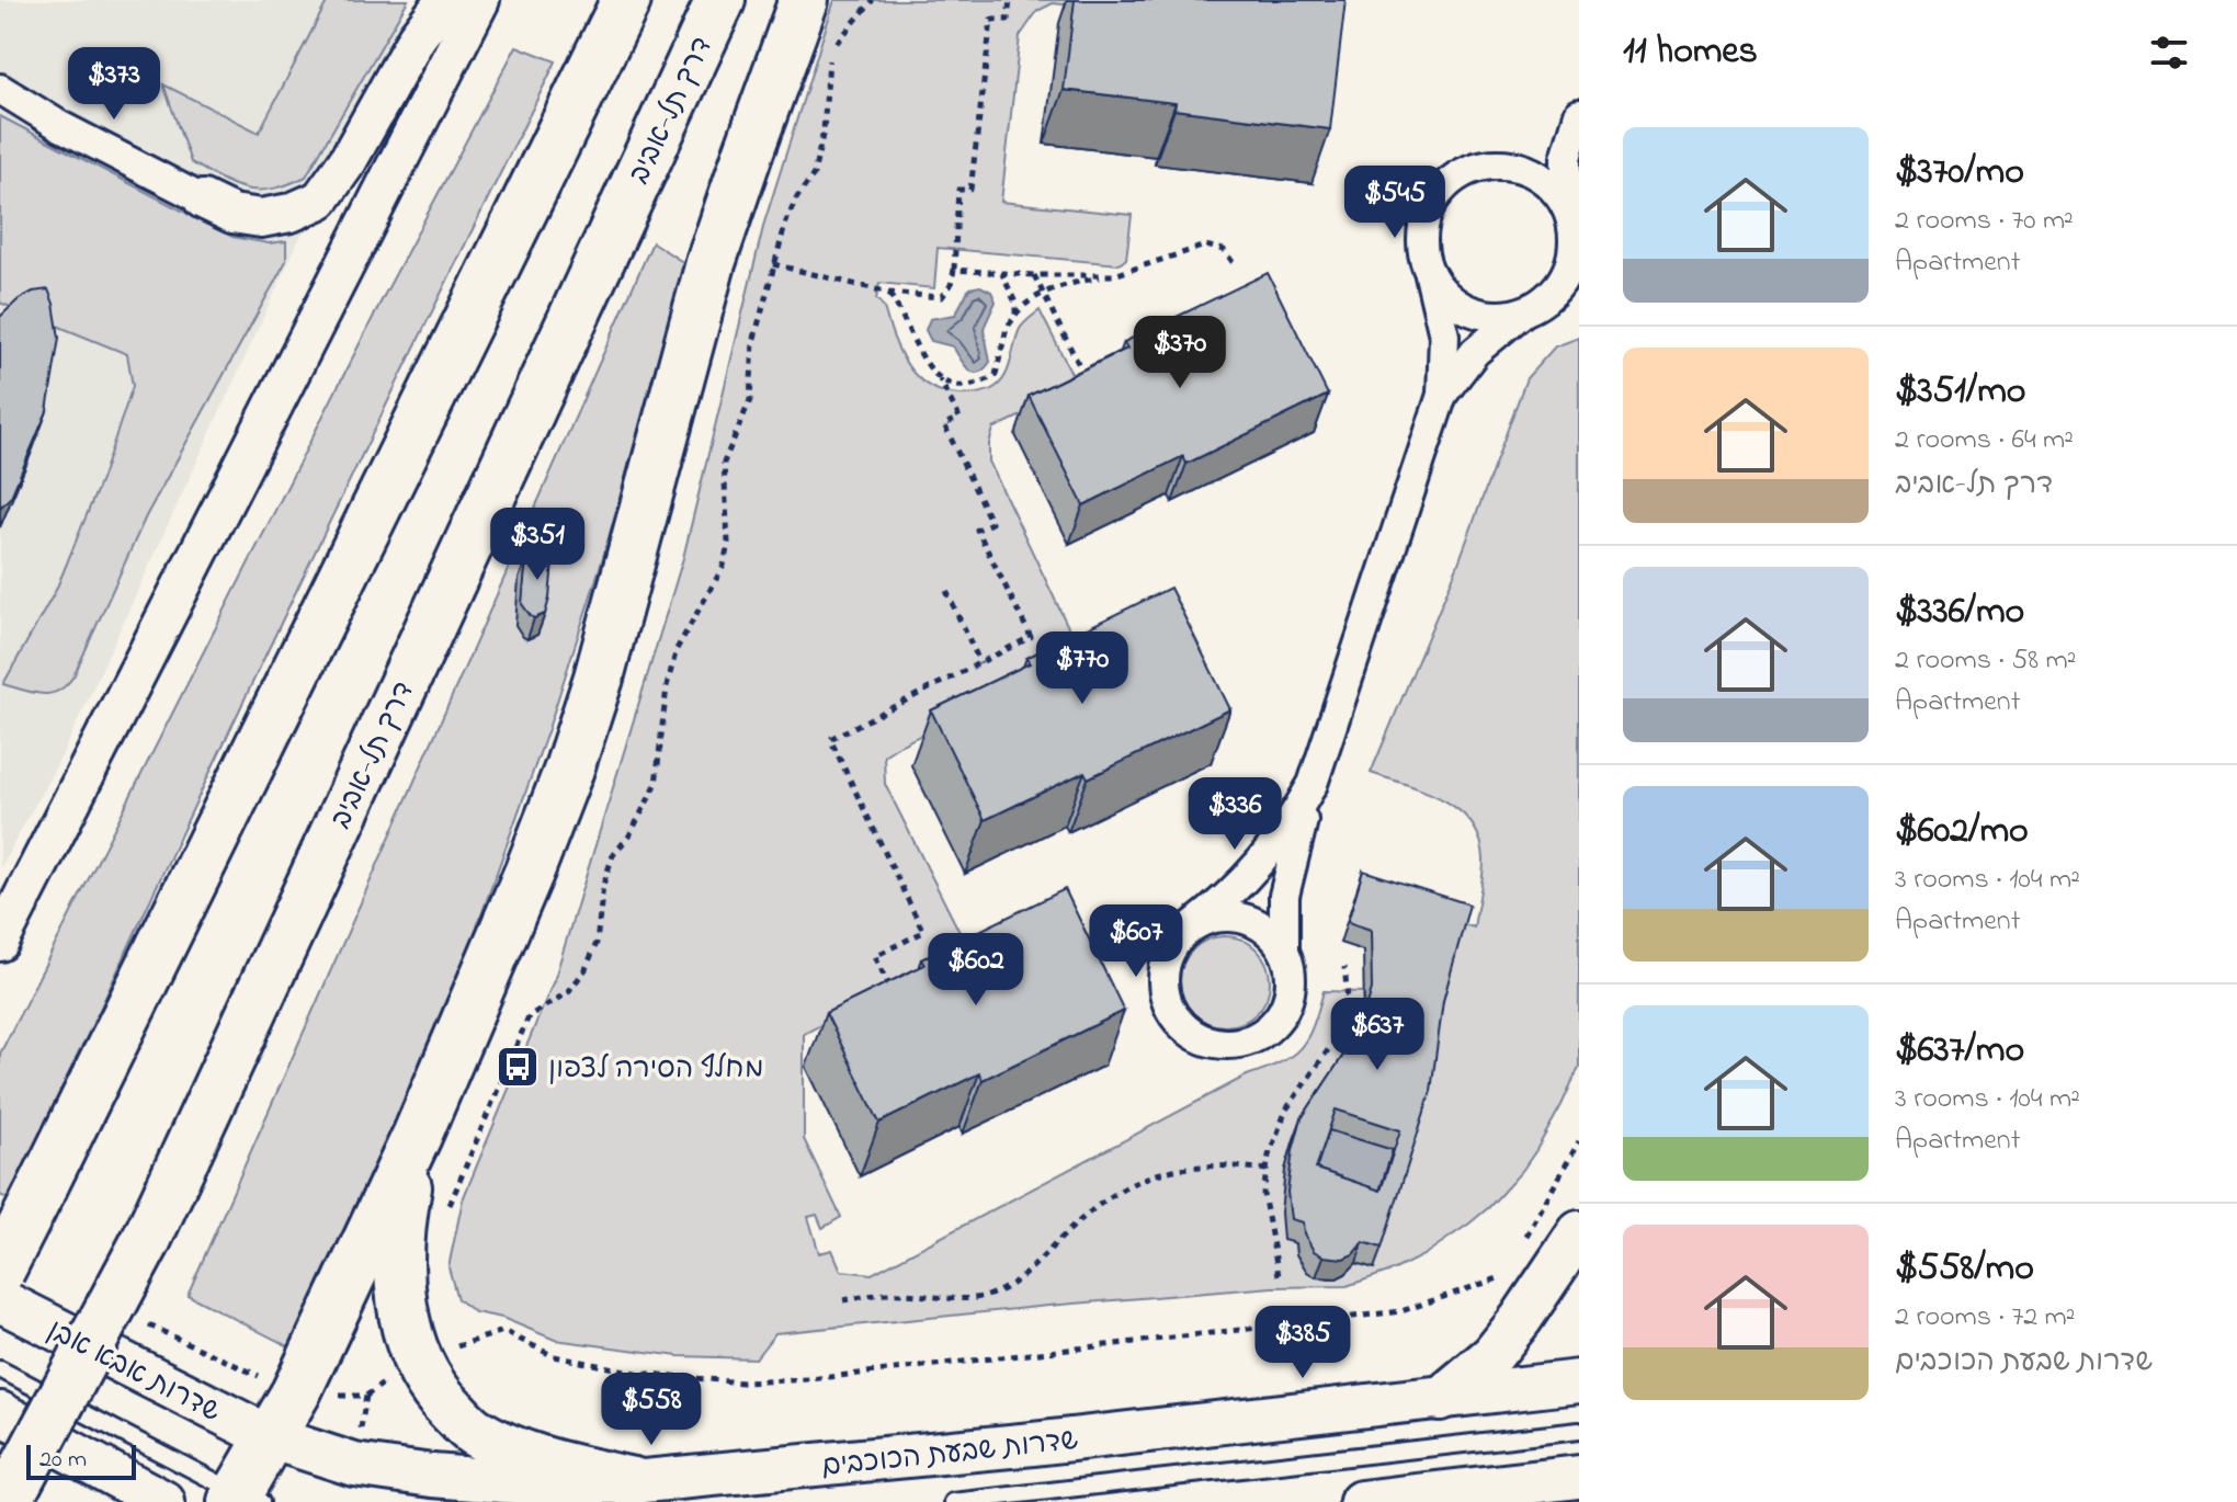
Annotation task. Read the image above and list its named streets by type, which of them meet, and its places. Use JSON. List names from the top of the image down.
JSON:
{
  "streets": {
    "highway": ["דרך תל-אביב"],
    "main road": ["שדרות אבא אבן", "שדרות שבעת הכוכבים"]
  },
  "crossings": [
    ["שדרות אבא אבן", "שדרות שבעת הכוכבים"]
  ],
  "places": {
    "bus stop": ["מחלף הסירה לצפון"]
  },
  "scale_bar": "20 m",
  "page": {
    "heading": "11 homes",
    "price": [
      "$373",
      "$545",
      "$370",
      "$351",
      "$770",
      "$336",
      "$607",
      "$602",
      "$637",
      "$385",
      "$558"
    ],
    "list": [
      {
        "name": "$370/mo",
        "note": "2 rooms · 70 m² · Apartment"
      },
      {
        "name": "$351/mo",
        "note": "2 rooms · 64 m² · דרך תל-אביב"
      },
      {
        "name": "$336/mo",
        "note": "2 rooms · 58 m² · Apartment"
      },
      {
        "name": "$602/mo",
        "note": "3 rooms · 104 m² · Apartment"
      },
      {
        "name": "$637/mo",
        "note": "3 rooms · 104 m² · Apartment"
      },
      {
        "name": "$558/mo",
        "note": "2 rooms · 72 m² · שדרות שבעת הכוכבים"
      }
    ],
    "scale": "20 m"
  }
}
